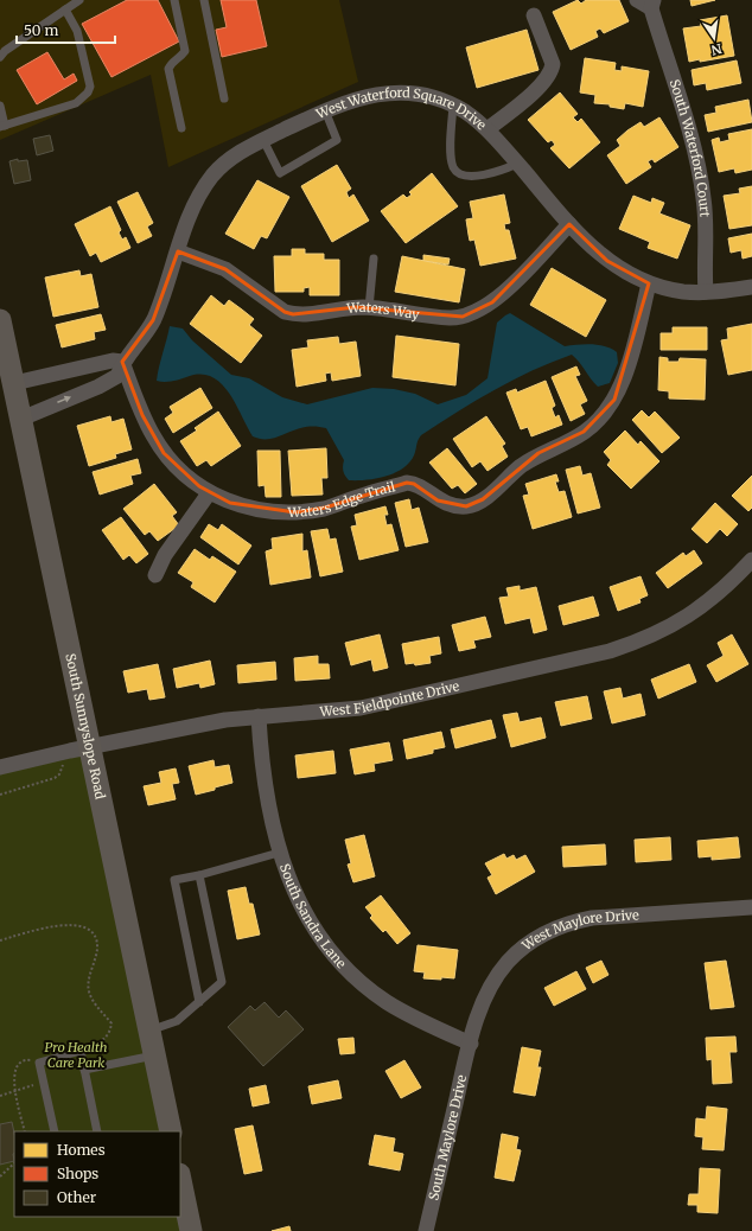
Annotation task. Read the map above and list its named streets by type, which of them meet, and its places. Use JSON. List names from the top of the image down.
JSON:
{
  "streets": {
    "street": [
      "West Waterford Square Drive",
      "South Waterford Court",
      "Waters Way",
      "Waters Edge Trail",
      "West Fieldpointe Drive",
      "South Sunnyslope Road",
      "South Sandra Lane",
      "West Maylore Drive",
      "South Maylore Drive"
    ]
  },
  "crossings": [
    ["West Waterford Square Drive", "South Waterford Court"],
    ["West Waterford Square Drive", "Waters Way"],
    ["West Waterford Square Drive", "Waters Edge Trail"],
    ["West Waterford Square Drive", "South Sunnyslope Road"],
    ["West Fieldpointe Drive", "South Sunnyslope Road"],
    ["West Fieldpointe Drive", "South Sandra Lane"],
    ["South Sandra Lane", "West Maylore Drive"],
    ["South Sandra Lane", "South Maylore Drive"],
    ["West Maylore Drive", "South Maylore Drive"]
  ],
  "parks": ["Pro Health Care Park"],
  "legend": ["Homes", "Shops", "Other"],
  "scale_bar": "50 m",
  "north": "bottom"
}
